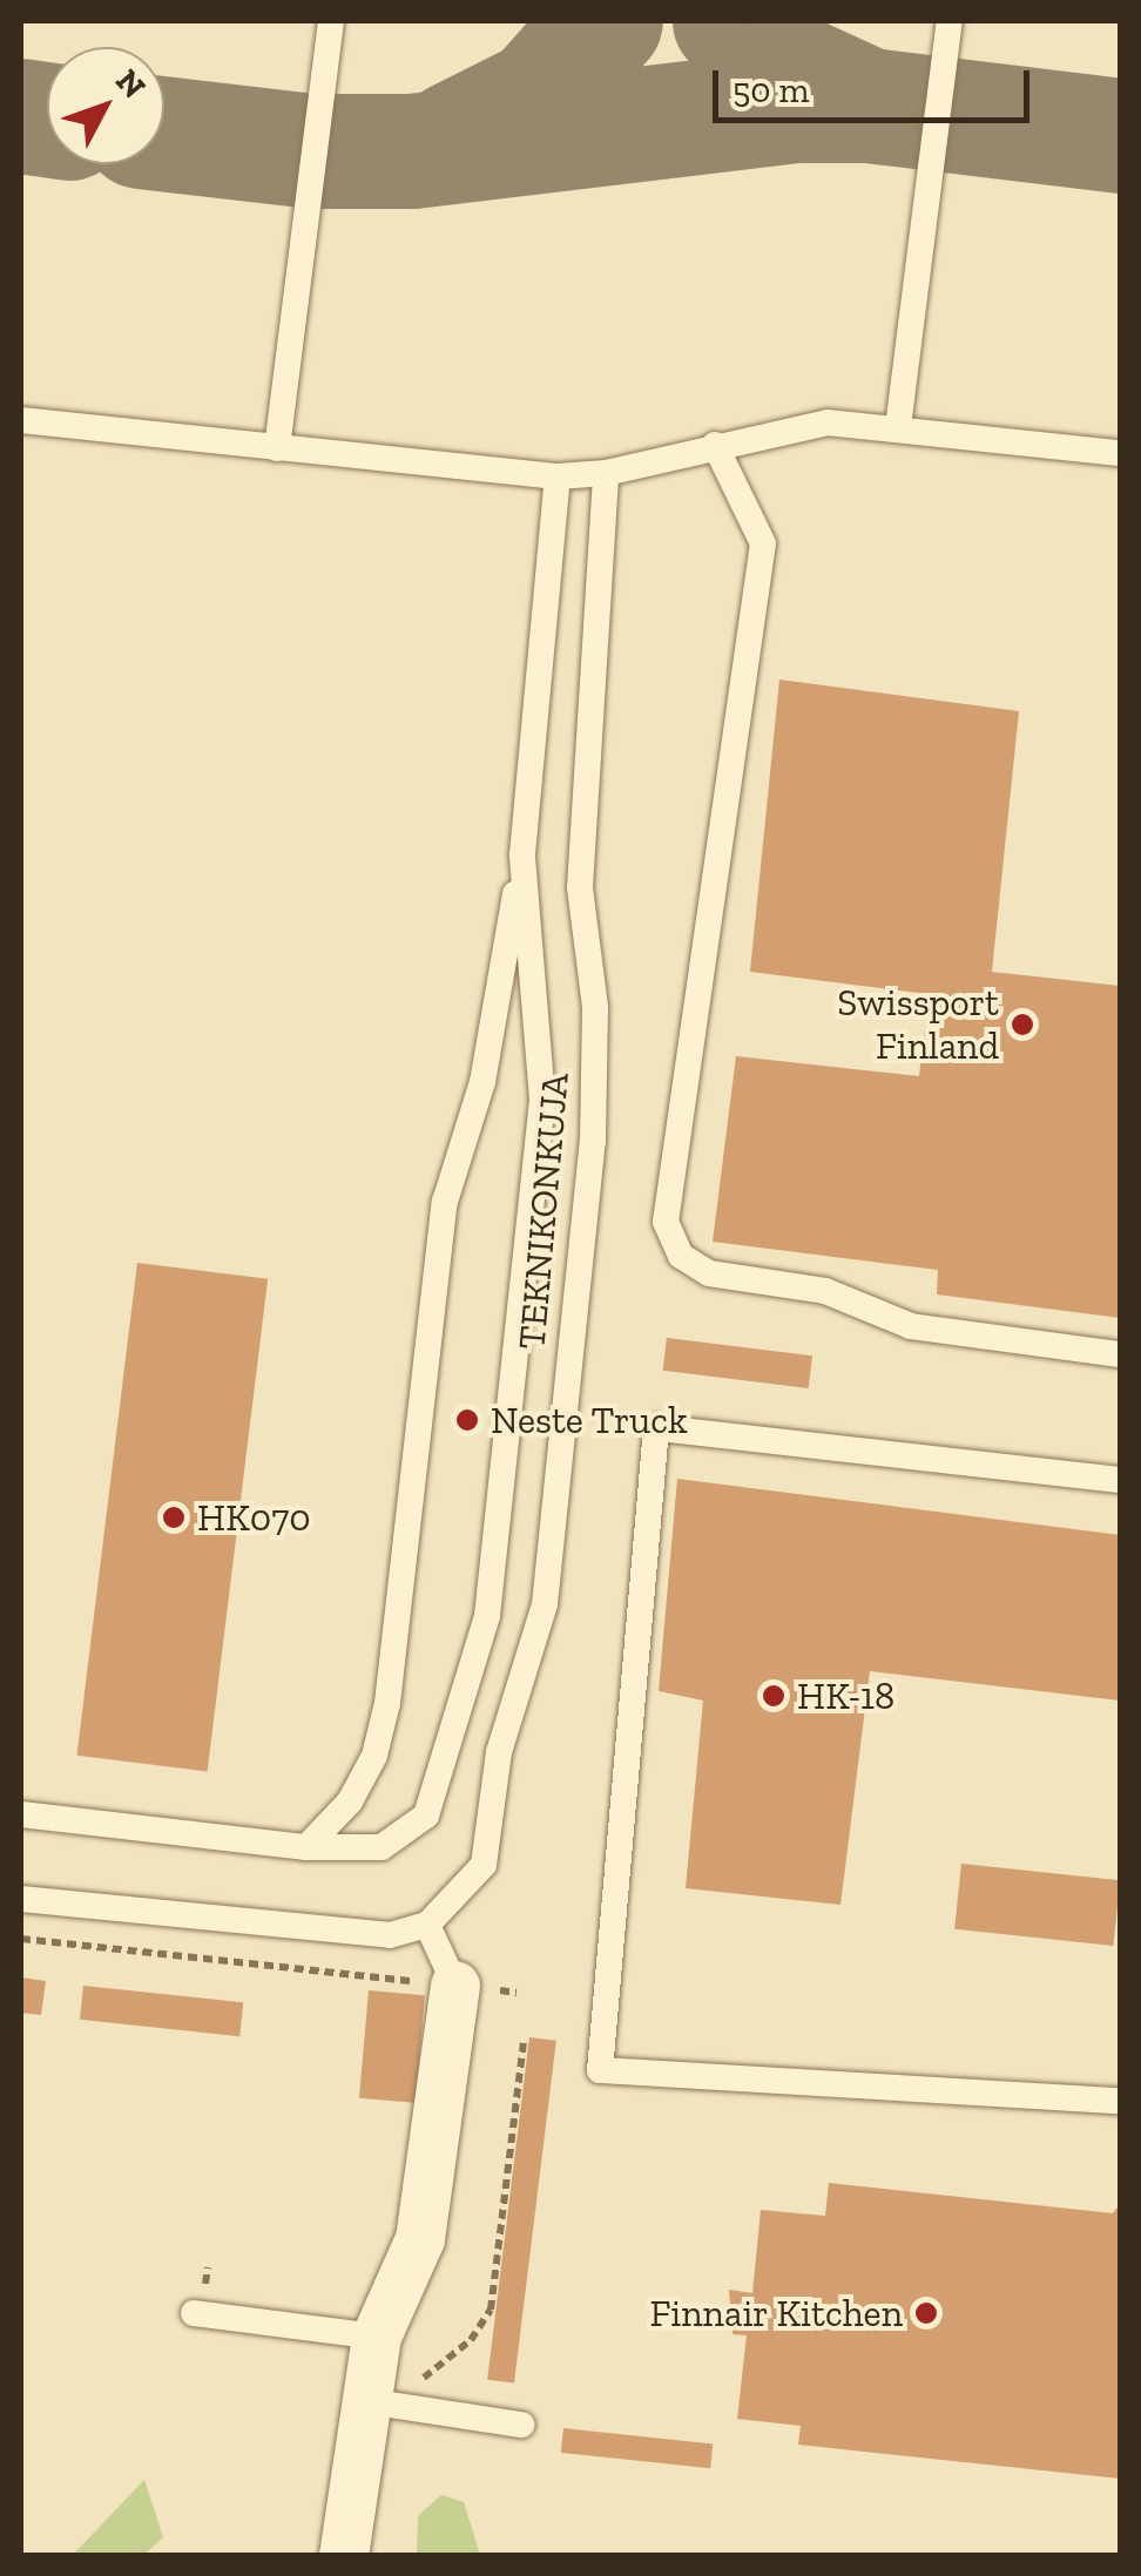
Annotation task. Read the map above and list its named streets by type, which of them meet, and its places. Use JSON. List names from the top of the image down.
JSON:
{
  "streets": {
    "lane": ["TEKNIKONKUJA"]
  },
  "places": [
    "Swissport Finland",
    "Neste Truck",
    "HK070",
    "HK-18",
    "Finnair Kitchen"
  ],
  "scale_bar": "50 m",
  "north": "top right"
}
